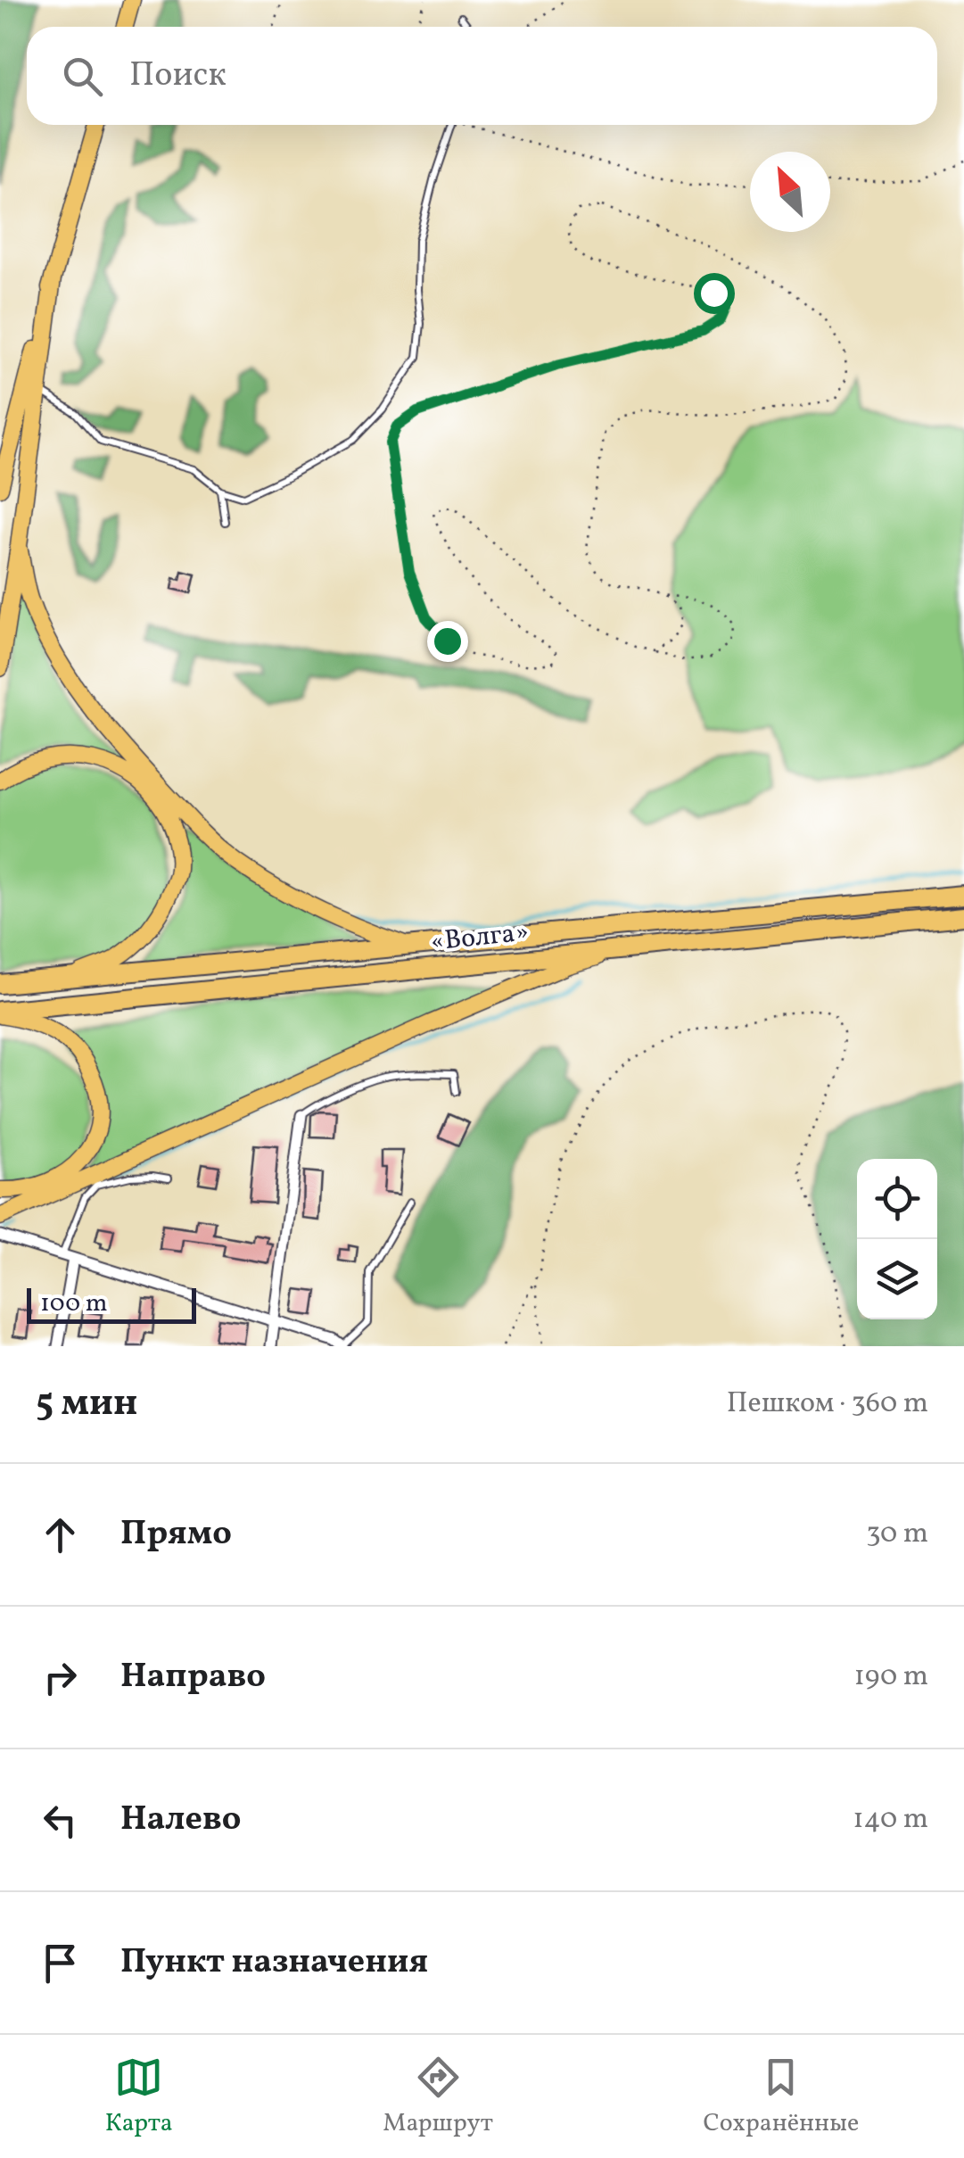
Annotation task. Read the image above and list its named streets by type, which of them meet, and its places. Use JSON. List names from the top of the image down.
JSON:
{
  "streets": {
    "highway": ["«Волга»"]
  },
  "scale_bar": "100 m",
  "north": "top left",
  "page": {
    "search": "Поиск",
    "scale": "100 m",
    "heading": ["5 мин", "Пешком · 360 m"],
    "list": [
      ["Прямо", "30 m"],
      ["Направо", "190 m"],
      ["Налево", "140 m"],
      "Пункт назначения"
    ],
    "nav": ["Карта", "Маршрут", "Сохранённые"]
  }
}
